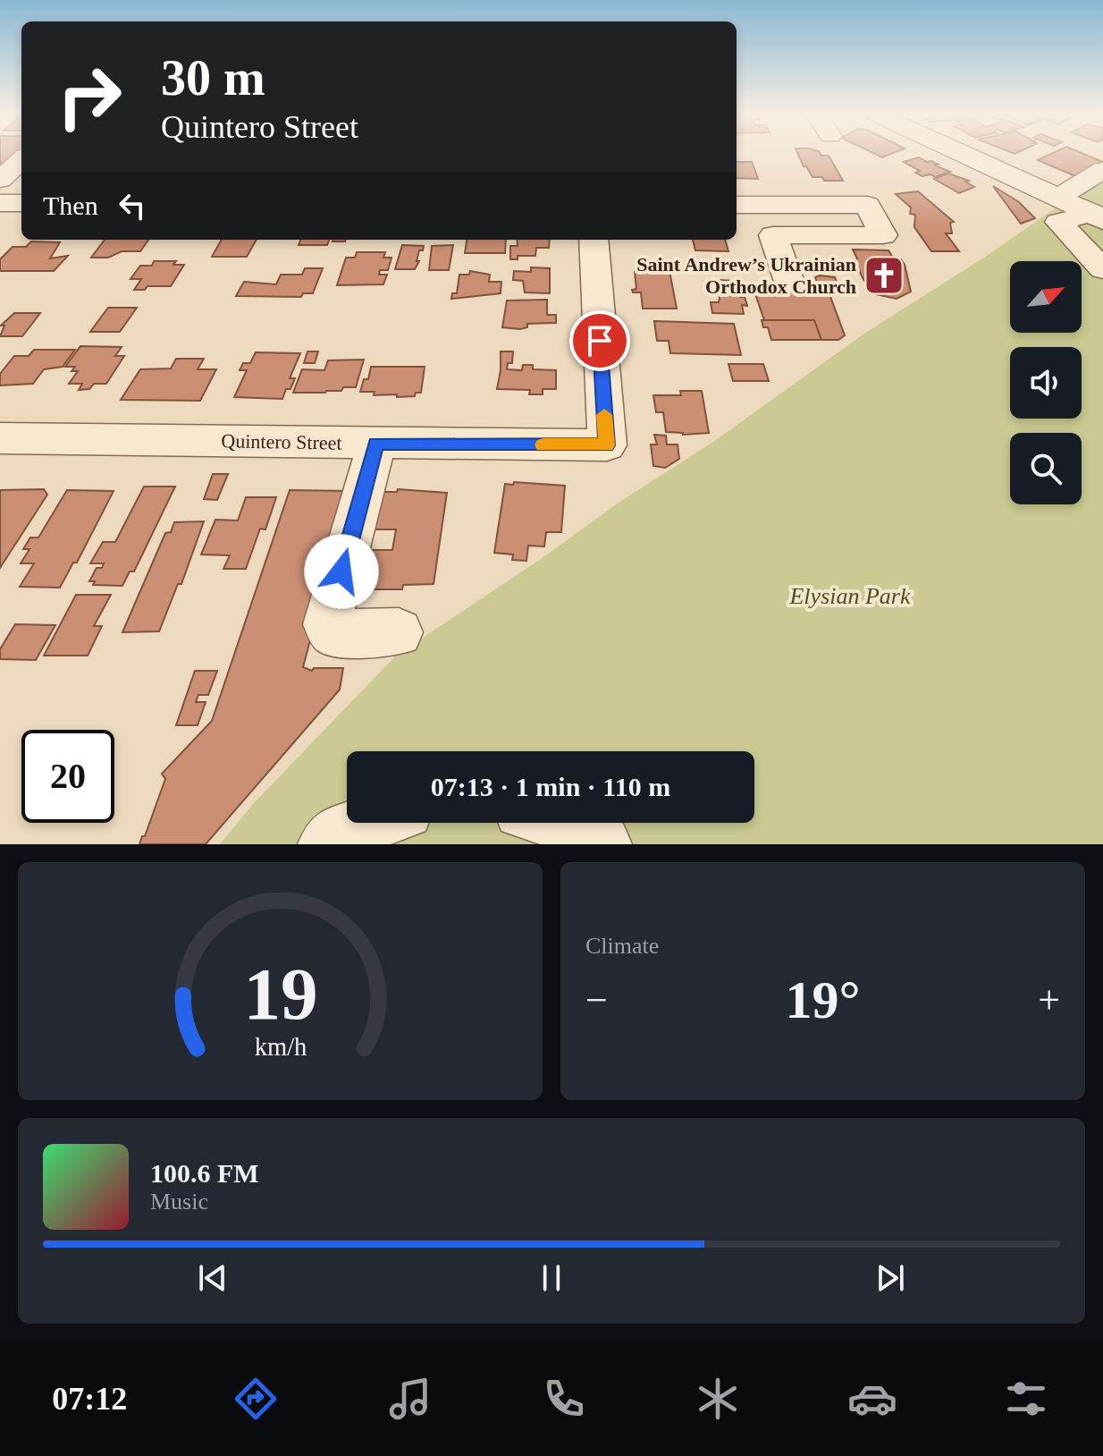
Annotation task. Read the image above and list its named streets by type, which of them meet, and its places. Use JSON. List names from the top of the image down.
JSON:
{
  "streets": {
    "street": ["Quintero Street"]
  },
  "parks": ["Elysian Park"],
  "places": {
    "church": ["Saint Andrew’s Ukrainian Orthodox Church"]
  },
  "north": "top right",
  "page": {
    "turn": ["30 m", "Quintero Street"],
    "then": "Then",
    "limit": "20",
    "trip": "07:13 · 1 min · 110 m",
    "tile": "Climate",
    "heat": ["−", "19°", "+"],
    "song": ["100.6 FM", "Music"],
    "tabs": "07:12",
    "gauge": ["19", "km/h"]
  }
}
